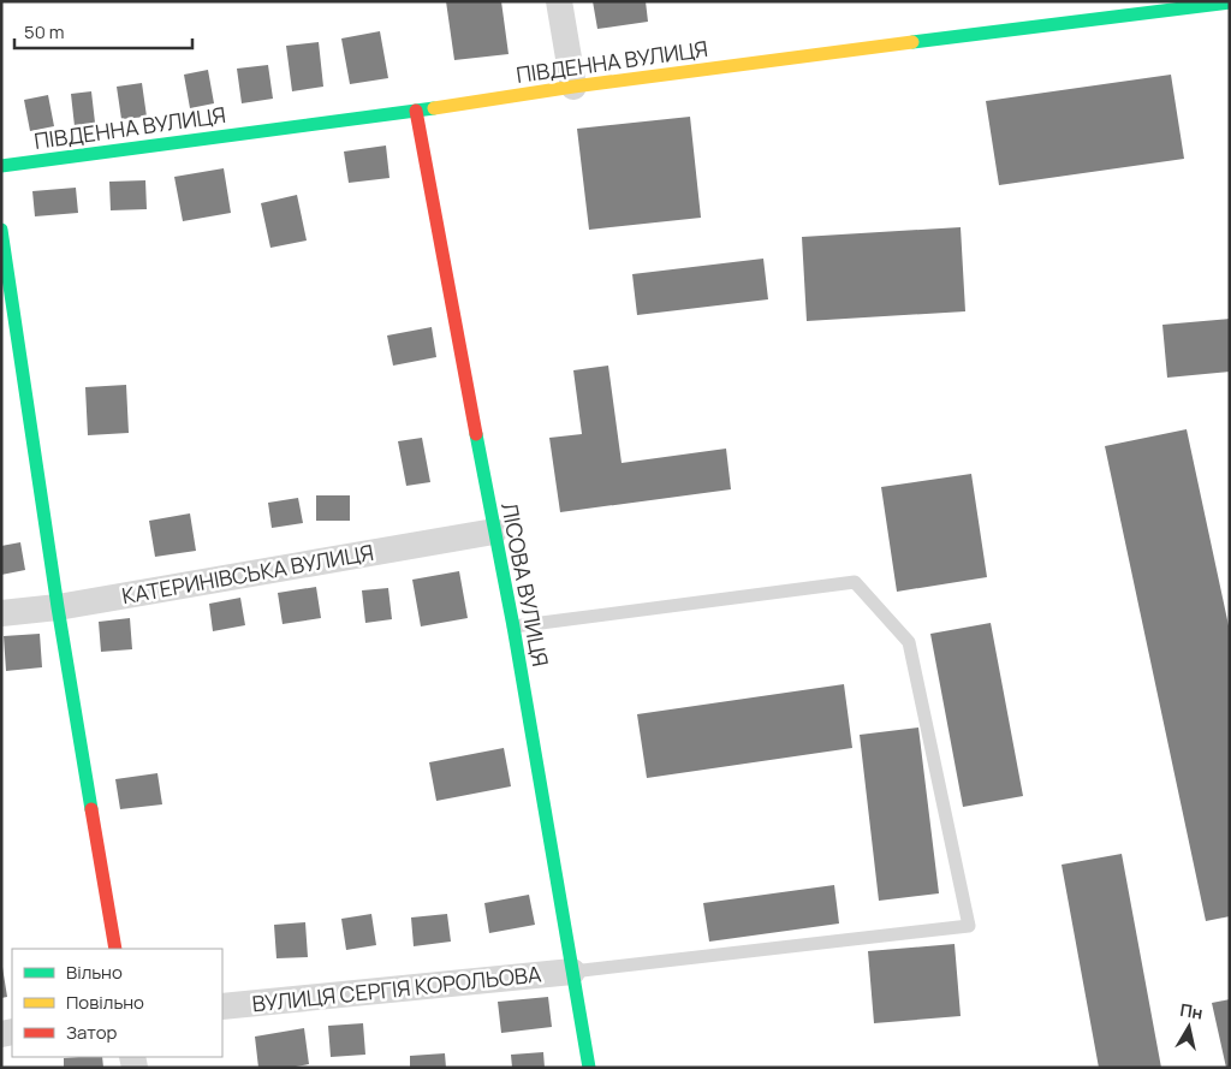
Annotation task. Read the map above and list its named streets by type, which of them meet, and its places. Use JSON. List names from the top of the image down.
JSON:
{
  "streets": {
    "street": [
      "ПІВДЕННА ВУЛИЦЯ",
      "КАТЕРИНІВСЬКА ВУЛИЦЯ",
      "ЛІСОВА ВУЛИЦЯ",
      "ВУЛИЦЯ СЕРГІЯ КОРОЛЬОВА"
    ]
  },
  "crossings": [
    ["ПІВДЕННА ВУЛИЦЯ", "ЛІСОВА ВУЛИЦЯ"],
    ["КАТЕРИНІВСЬКА ВУЛИЦЯ", "ЛІСОВА ВУЛИЦЯ"],
    ["ЛІСОВА ВУЛИЦЯ", "ВУЛИЦЯ СЕРГІЯ КОРОЛЬОВА"]
  ],
  "legend": ["Вільно", "Повільно", "Затор"],
  "scale_bar": "50 m",
  "north": "top"
}
